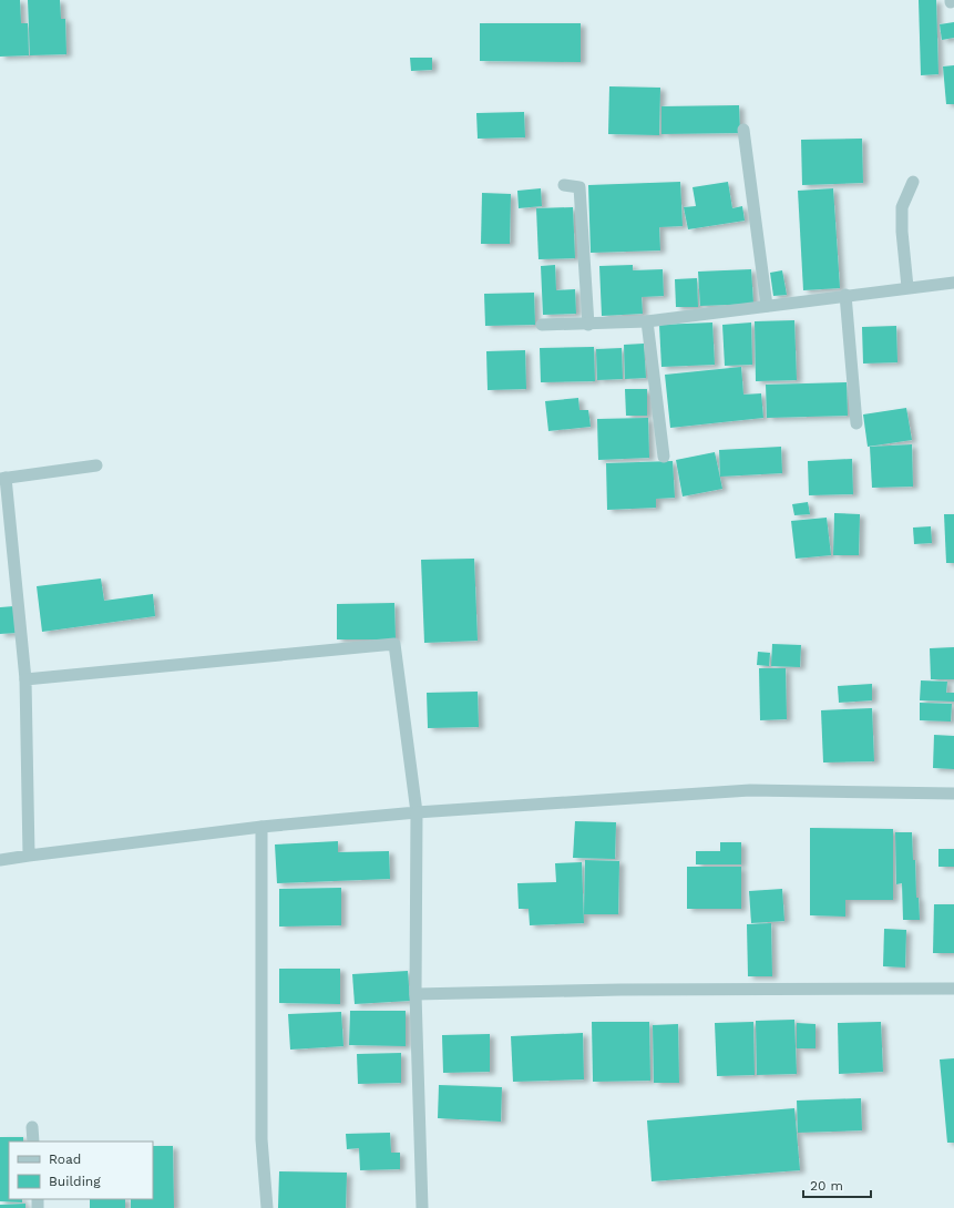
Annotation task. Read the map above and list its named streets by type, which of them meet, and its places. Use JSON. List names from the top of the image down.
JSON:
{
  "legend": ["Road", "Building"],
  "scale_bar": "20 m"
}
